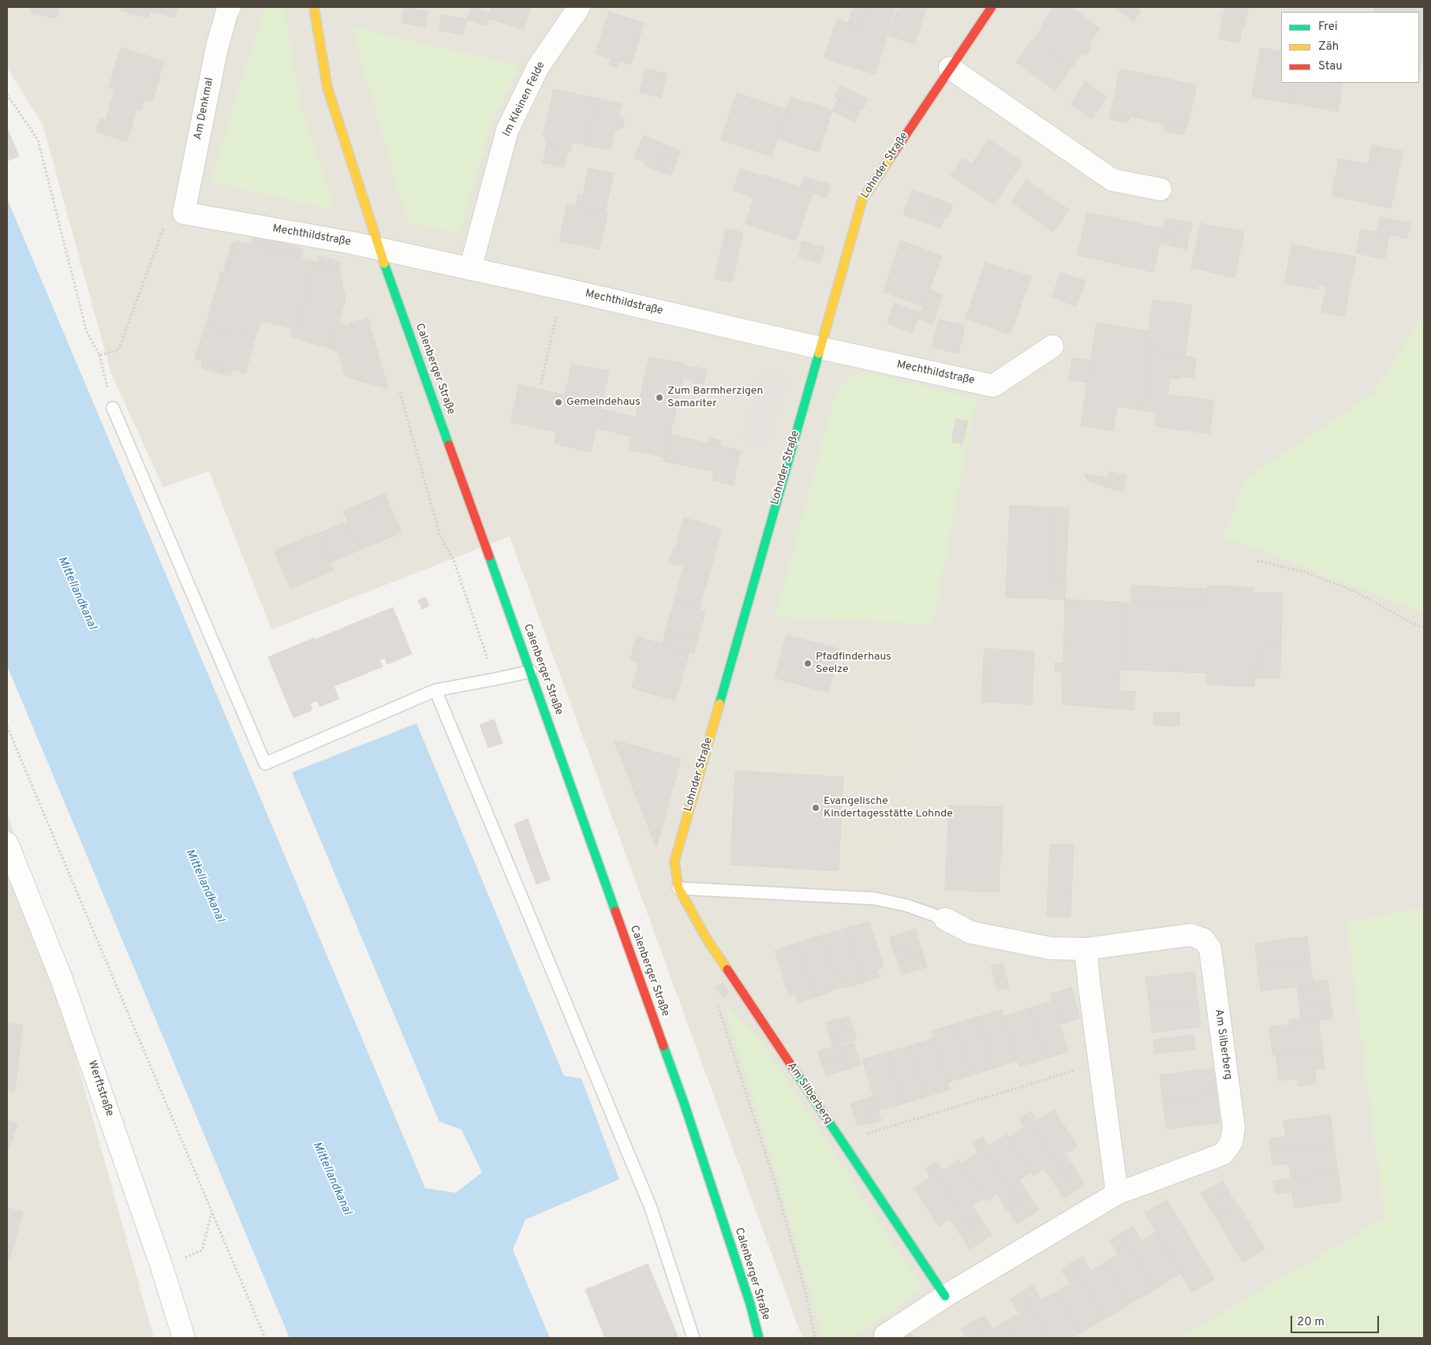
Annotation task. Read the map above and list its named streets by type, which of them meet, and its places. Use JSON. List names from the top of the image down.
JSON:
{
  "streets": {
    "street": [
      "Im Kleinen Felde",
      "Am Denkmal",
      "Lohnder Straße",
      "Mechthildstraße",
      "Calenberger Straße",
      "Am Silberberg",
      "Werftstraße"
    ]
  },
  "crossings": [
    ["Im Kleinen Felde", "Mechthildstraße"],
    ["Am Denkmal", "Mechthildstraße"],
    ["Lohnder Straße", "Mechthildstraße"],
    ["Lohnder Straße", "Am Silberberg"],
    ["Mechthildstraße", "Calenberger Straße"]
  ],
  "water": ["Mittellandkanal"],
  "places": [
    "Zum Barmherzigen Samariter",
    "Gemeindehaus",
    "Pfadfinderhaus Seelze",
    "Evangelische Kindertagesstätte Lohnde"
  ],
  "legend": ["Frei", "Zäh", "Stau"],
  "scale_bar": "20 m"
}
